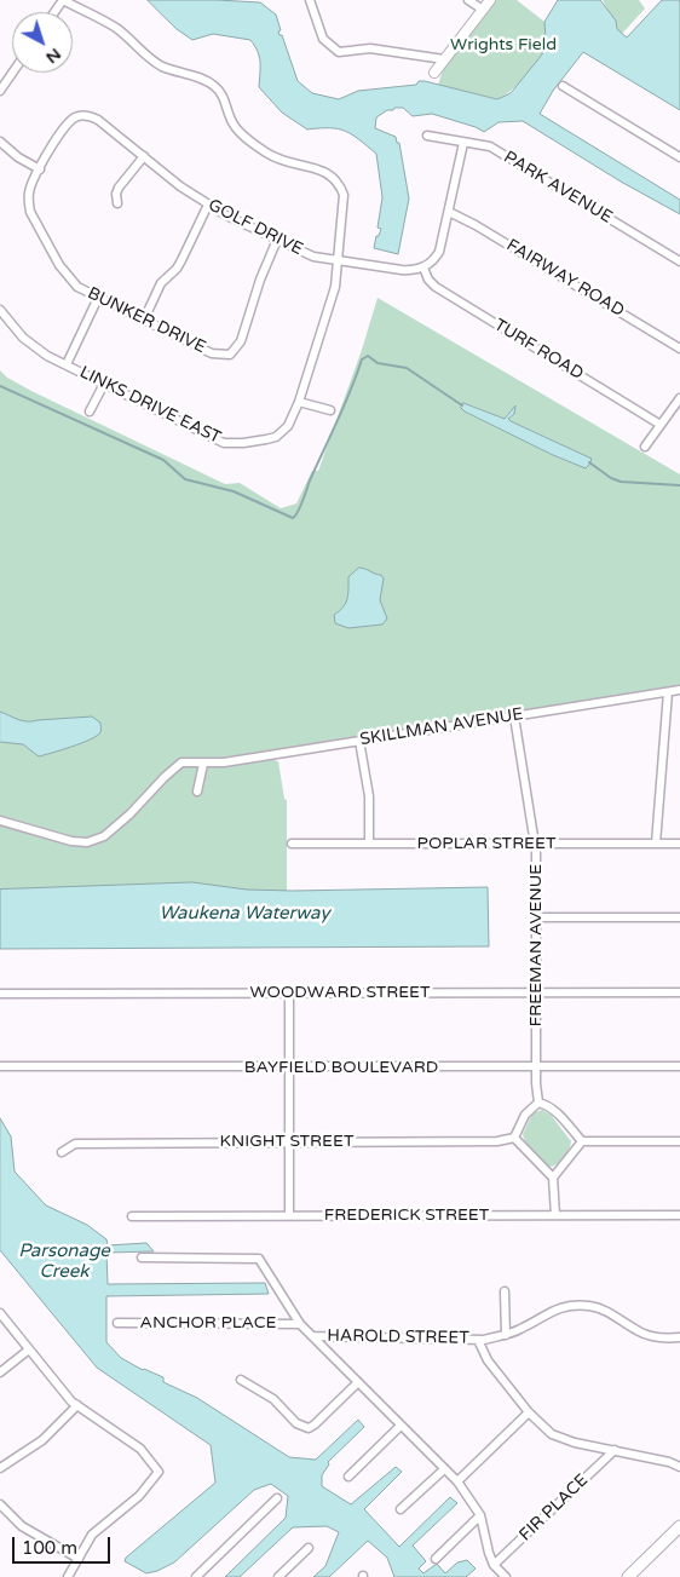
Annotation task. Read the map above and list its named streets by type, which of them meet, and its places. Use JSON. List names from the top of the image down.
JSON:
{
  "streets": {
    "street": [
      "PARK AVENUE",
      "GOLF DRIVE",
      "FAIRWAY ROAD",
      "BUNKER DRIVE",
      "TURF ROAD",
      "LINKS DRIVE EAST",
      "SKILLMAN AVENUE",
      "POPLAR STREET",
      "FREEMAN AVENUE",
      "WOODWARD STREET",
      "BAYFIELD BOULEVARD",
      "KNIGHT STREET",
      "FREDERICK STREET",
      "ANCHOR PLACE",
      "HAROLD STREET",
      "FIR PLACE"
    ]
  },
  "crossings": [
    ["GOLF DRIVE", "BUNKER DRIVE"],
    ["GOLF DRIVE", "TURF ROAD"],
    ["GOLF DRIVE", "LINKS DRIVE EAST"],
    ["SKILLMAN AVENUE", "FREEMAN AVENUE"],
    ["POPLAR STREET", "FREEMAN AVENUE"],
    ["FREEMAN AVENUE", "WOODWARD STREET"],
    ["FREEMAN AVENUE", "BAYFIELD BOULEVARD"],
    ["ANCHOR PLACE", "HAROLD STREET"]
  ],
  "water": ["Waukena Waterway", "Parsonage Creek"],
  "parks": ["Wrights Field"],
  "scale_bar": "100 m",
  "north": "bottom right"
}
